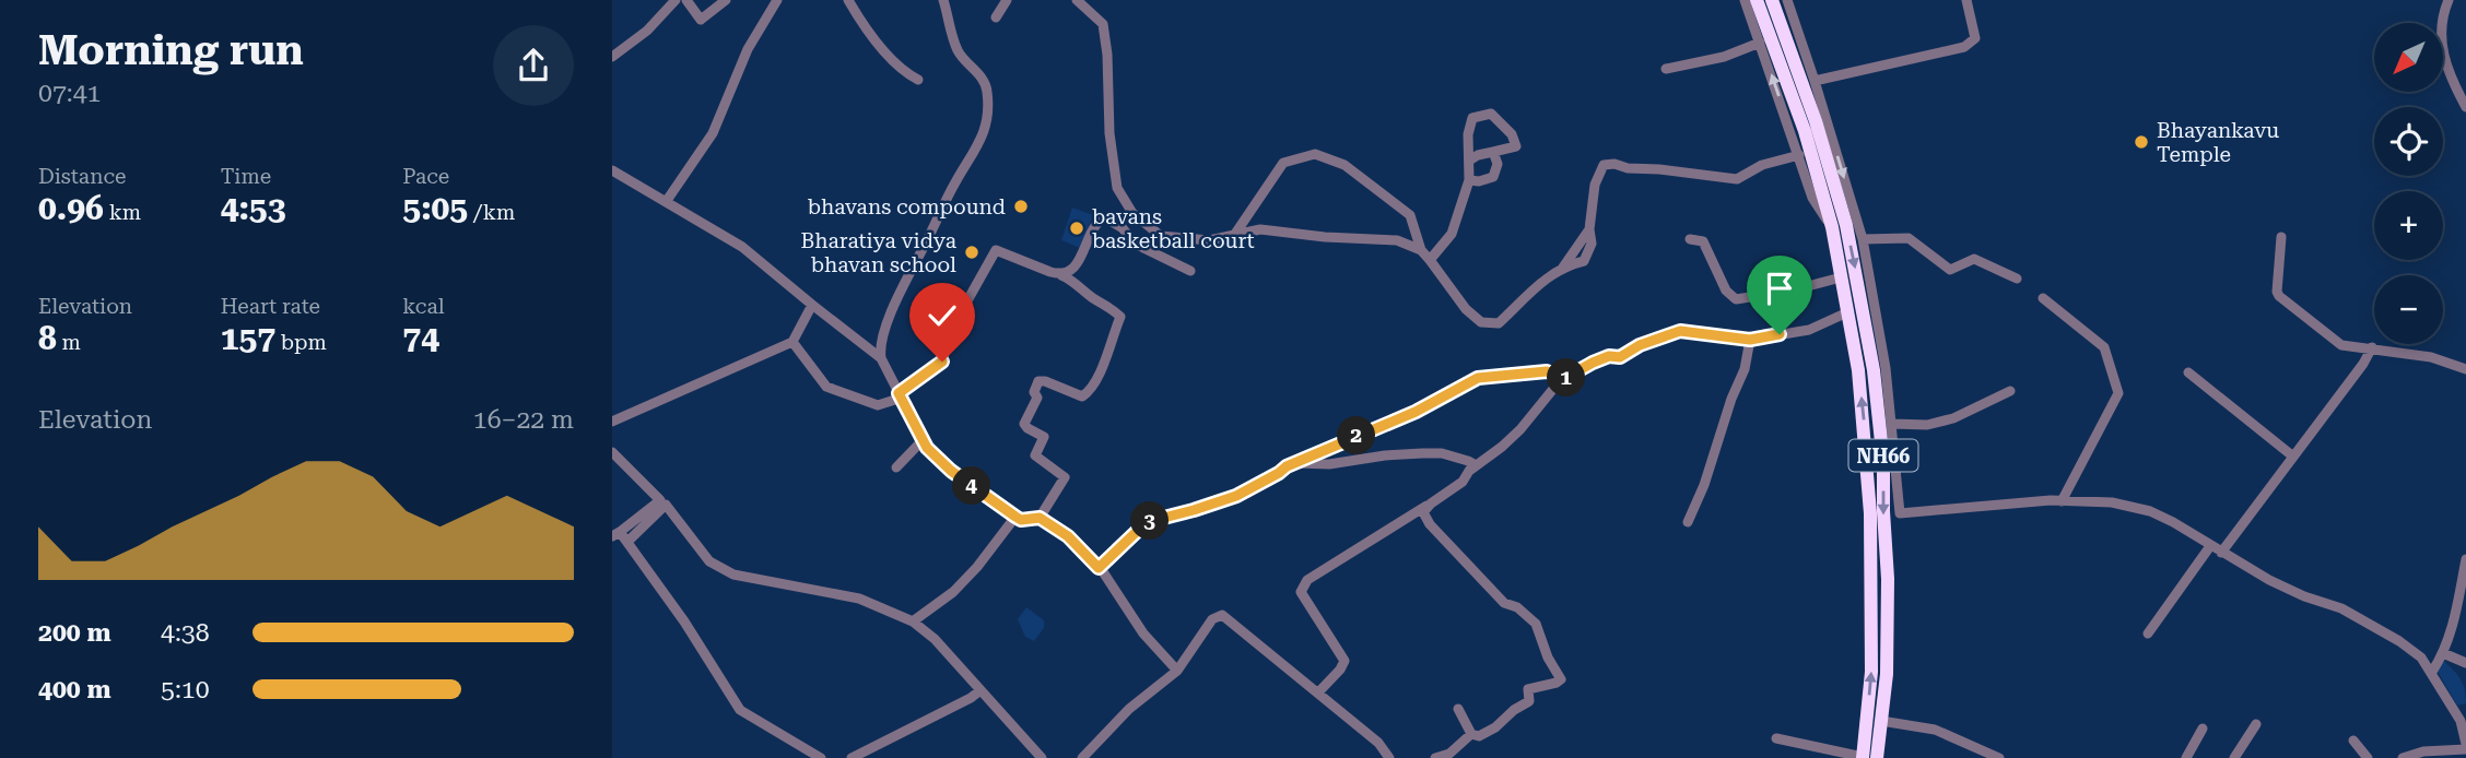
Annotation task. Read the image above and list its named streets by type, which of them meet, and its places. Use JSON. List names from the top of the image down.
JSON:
{
  "streets": {
    "highway": ["NH66"]
  },
  "places": [
    "Bhayankavu Temple",
    "bhavans compound",
    "bavans basketball court",
    "Bharatiya vidya bhavan school"
  ],
  "north": "bottom left",
  "page": {
    "heading": ["Morning run", "07:41"],
    "map_buttons": ["+", "−"],
    "stats": [
      ["Distance", "0.96 km"],
      ["Time", "4:53"],
      ["Pace", "5:05 /km"],
      ["Elevation", "8 m"],
      ["Heart rate", "157 bpm"],
      ["kcal", "74"]
    ],
    "pins": [
      "1",
      "2",
      "4",
      "3"
    ],
    "chart": ["Elevation", "16–22 m"],
    "list": [
      {
        "name": "200 m",
        "note": "4:38"
      },
      {
        "name": "400 m",
        "note": "5:10"
      }
    ]
  }
}
